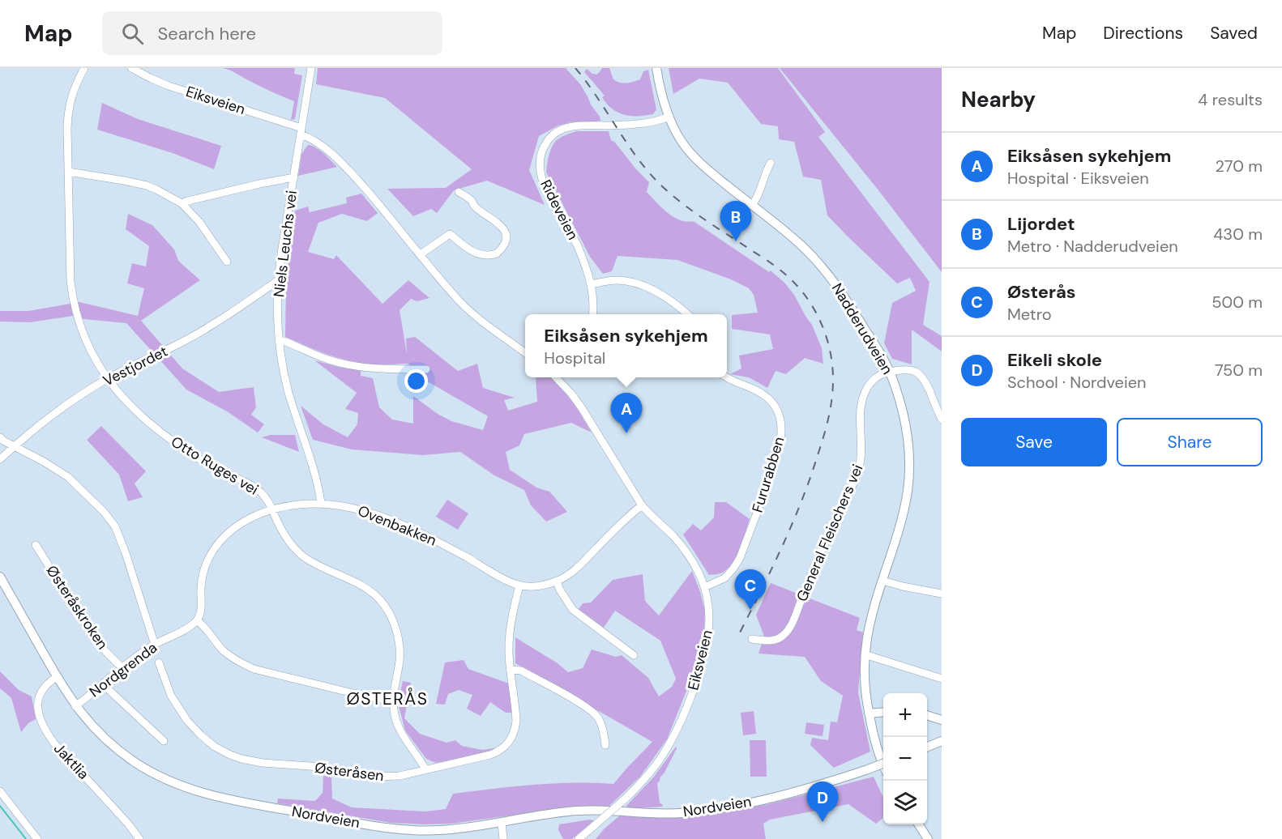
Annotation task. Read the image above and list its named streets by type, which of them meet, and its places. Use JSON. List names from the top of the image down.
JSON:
{
  "streets": {
    "main road": ["Nadderudveien", "Nordveien"],
    "street": [
      "Eiksveien",
      "Rideveien",
      "Niels Leuchs vei",
      "Vestjordet",
      "Otto Ruges vei",
      "Fururabben",
      "Ovenbakken",
      "General Fleischers vei",
      "Østeråskroken",
      "Nordgrenda",
      "Jaktlia",
      "Østeråsen"
    ]
  },
  "crossings": [
    ["Eiksveien", "Niels Leuchs vei"],
    ["Eiksveien", "Fururabben"],
    ["Eiksveien", "Ovenbakken"],
    ["Rideveien", "Nadderudveien"],
    ["Niels Leuchs vei", "Vestjordet"],
    ["Niels Leuchs vei", "Ovenbakken"],
    ["Nadderudveien", "General Fleischers vei"],
    ["Vestjordet", "Otto Ruges vei"],
    ["Otto Ruges vei", "Ovenbakken"],
    ["Otto Ruges vei", "Østeråsen"],
    ["Ovenbakken", "Nordgrenda"],
    ["Ovenbakken", "Østeråsen"],
    ["Østeråskroken", "Nordgrenda"],
    ["Nordgrenda", "Nordveien"],
    ["Jaktlia", "Nordveien"]
  ],
  "districts": ["ØSTERÅS"],
  "page": {
    "header": "Map",
    "search": "Search here",
    "nav": ["Map", "Directions", "Saved"],
    "heading": ["Nearby", "4 results"],
    "list": [
      {
        "mark": "A",
        "name": "Eiksåsen sykehjem",
        "note": "Hospital · Eiksveien",
        "value": "270 m"
      },
      {
        "mark": "B",
        "name": "Lijordet",
        "note": "Metro · Nadderudveien",
        "value": "430 m"
      },
      {
        "mark": "C",
        "name": "Østerås",
        "note": "Metro",
        "value": "500 m"
      },
      {
        "mark": "D",
        "name": "Eikeli skole",
        "note": "School · Nordveien",
        "value": "750 m"
      }
    ],
    "pins": [
      "B",
      "A",
      "C",
      "D"
    ],
    "popup": ["Eiksåsen sykehjem", "Hospital"],
    "buttons": ["Save", "Share"],
    "map_buttons": ["+", "−"]
  }
}
